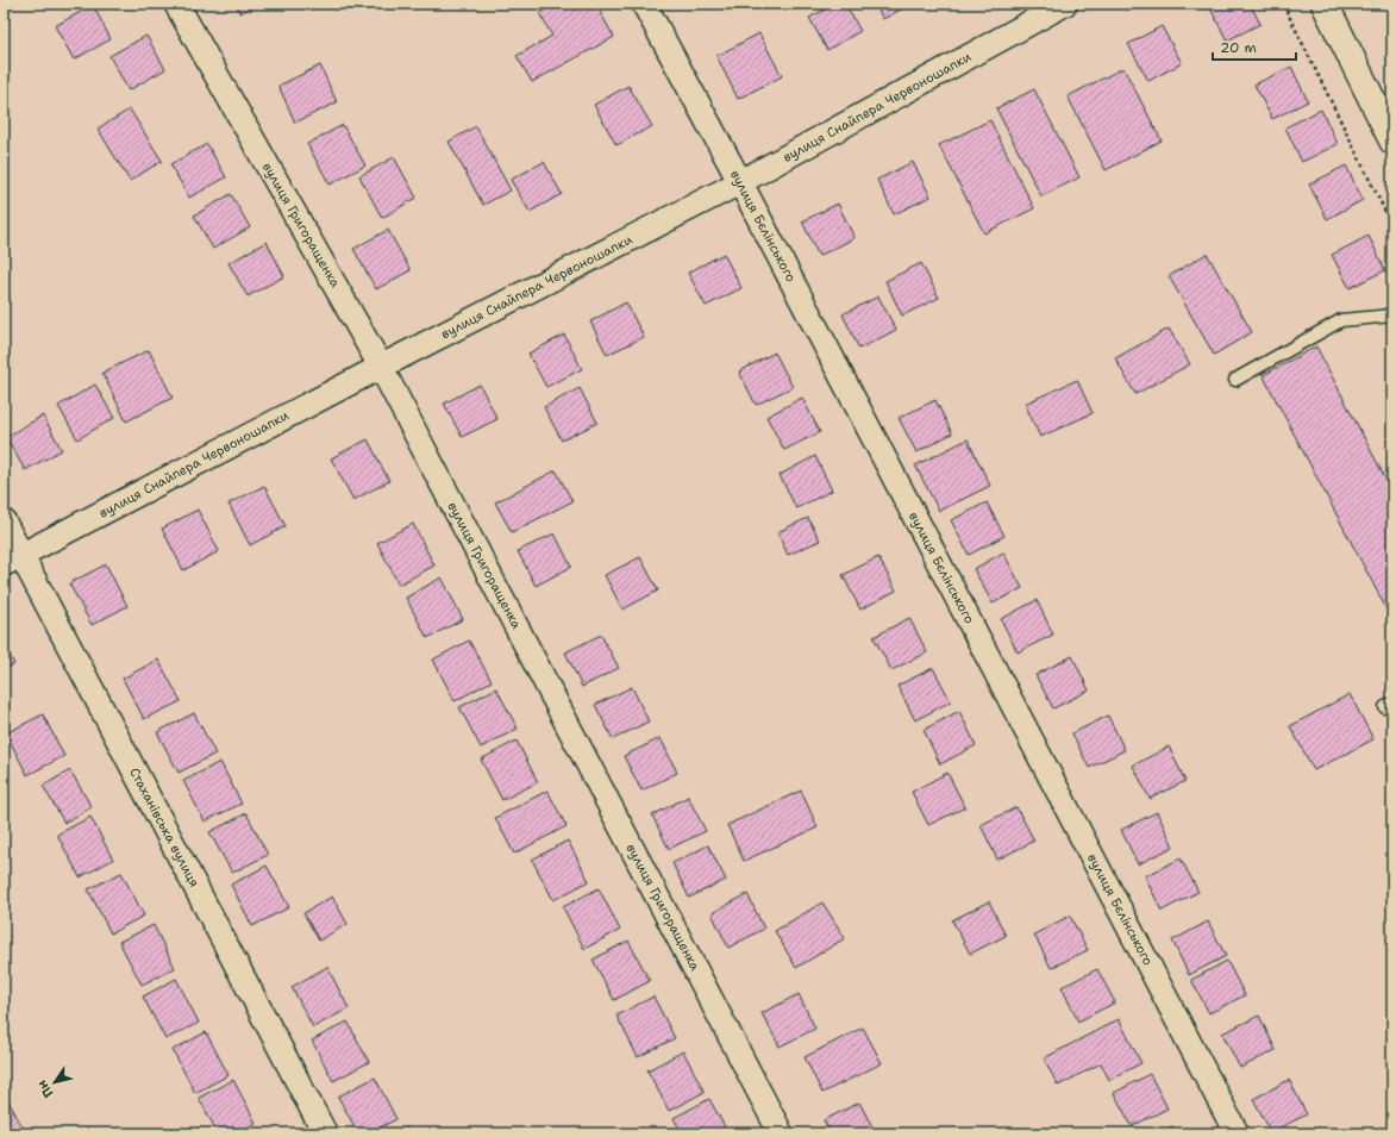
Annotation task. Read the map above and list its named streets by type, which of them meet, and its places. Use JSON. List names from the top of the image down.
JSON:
{
  "streets": {
    "street": [
      "вулиця Снайпера Червоношапки",
      "вулиця Григоращенка",
      "вулиця Бєлінського",
      "Стаханівська вулиця"
    ]
  },
  "crossings": [
    ["вулиця Снайпера Червоношапки", "вулиця Григоращенка"],
    ["вулиця Снайпера Червоношапки", "вулиця Бєлінського"],
    ["вулиця Снайпера Червоношапки", "Стаханівська вулиця"]
  ],
  "scale_bar": "20 m",
  "north": "bottom left"
}
